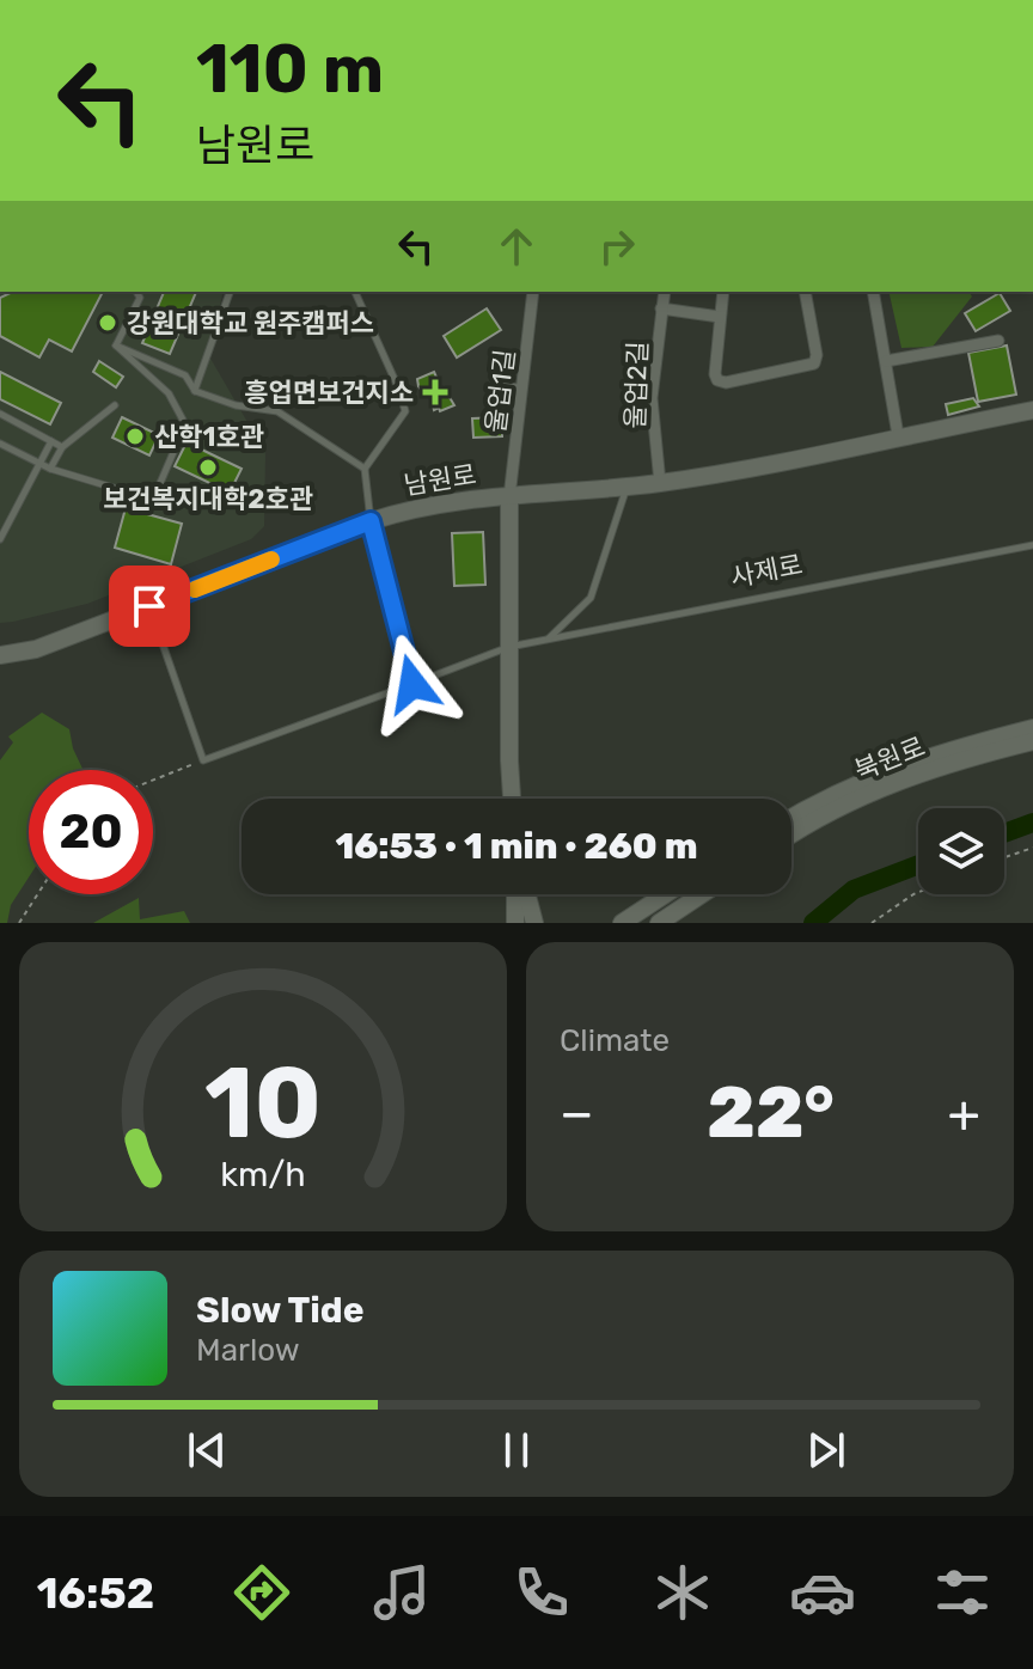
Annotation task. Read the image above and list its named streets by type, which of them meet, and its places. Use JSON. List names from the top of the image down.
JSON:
{
  "streets": {
    "street": [
      "울업2길",
      "울업1길",
      "남원로",
      "북원로"
    ],
    "lane": ["사제로"]
  },
  "crossings": [
    ["울업2길", "남원로"],
    ["울업1길", "남원로"]
  ],
  "places": {
    "other": ["강원대학교 원주캠퍼스", "산학1호관", "보건복지대학2호관"],
    "health": ["흥업면보건지소"]
  },
  "page": {
    "turn": ["110 m", "남원로"],
    "limit": "20",
    "trip": "16:53 · 1 min · 260 m",
    "tile": "Climate",
    "heat": ["−", "22°", "+"],
    "song": ["Slow Tide", "Marlow"],
    "tabs": "16:52",
    "gauge": ["10", "km/h"]
  }
}
